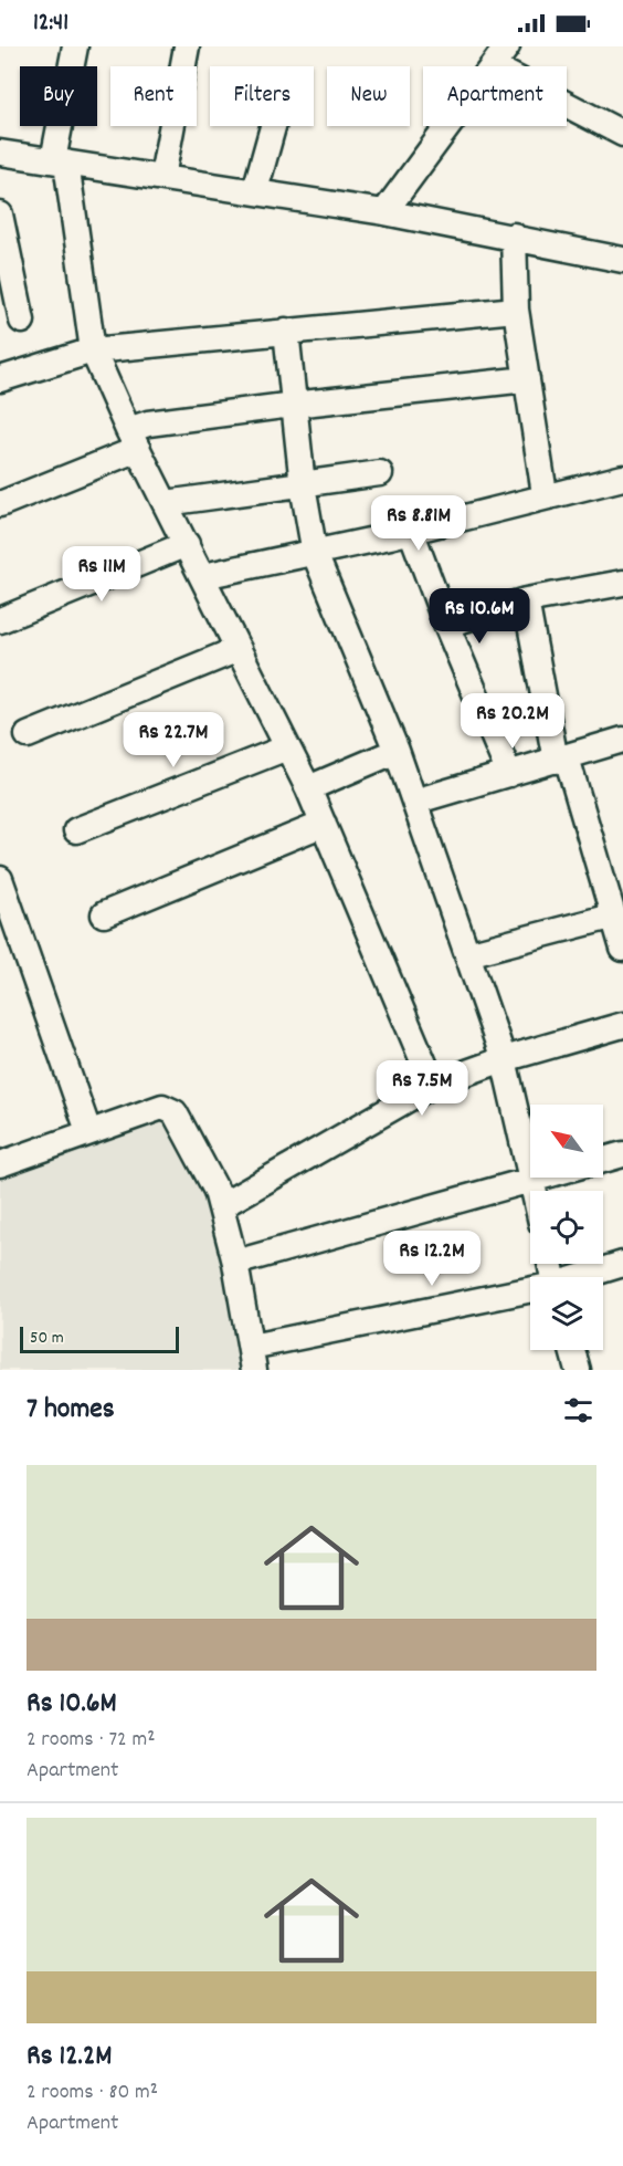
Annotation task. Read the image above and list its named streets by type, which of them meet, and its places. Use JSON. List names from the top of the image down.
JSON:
{
  "scale_bar": "50 m",
  "north": "top left",
  "page": {
    "status": "12:41",
    "chip": [
      "Buy",
      "Rent",
      "Filters",
      "New",
      "Apartment"
    ],
    "price": [
      "Rs 8.81M",
      "Rs 11M",
      "Rs 10.6M",
      "Rs 20.2M",
      "Rs 22.7M",
      "Rs 7.5M",
      "Rs 12.2M"
    ],
    "scale": "50 m",
    "heading": "7 homes",
    "list": [
      {
        "name": "Rs 10.6M",
        "note": "2 rooms · 72 m² · Apartment"
      },
      {
        "name": "Rs 12.2M",
        "note": "2 rooms · 80 m² · Apartment"
      }
    ]
  }
}
